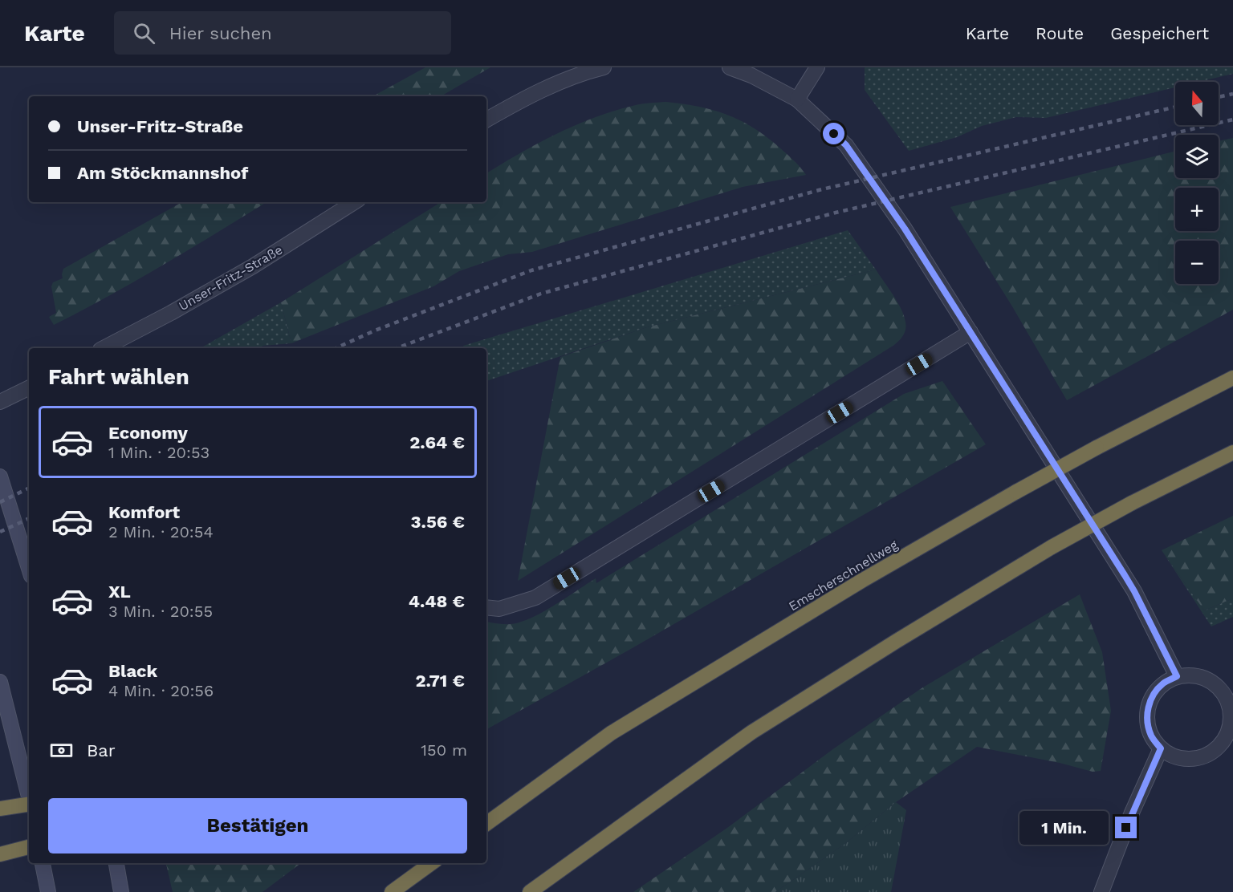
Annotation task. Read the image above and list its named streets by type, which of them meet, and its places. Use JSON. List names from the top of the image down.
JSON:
{
  "streets": {
    "highway": ["Emscherschnellweg"],
    "street": ["Unser-Fritz-Straße"]
  },
  "north": "top",
  "page": {
    "header": "Karte",
    "search": "Hier suchen",
    "nav": ["Karte", "Route", "Gespeichert"],
    "map_buttons": ["+", "−"],
    "banner": ["Unser-Fritz-Straße", "Am Stöckmannshof"],
    "heading": "Fahrt wählen",
    "list": [
      {
        "name": "Economy",
        "note": "1 Min. · 20:53",
        "value": "2.64 €"
      },
      {
        "name": "Komfort",
        "note": "2 Min. · 20:54",
        "value": "3.56 €"
      },
      {
        "name": "XL",
        "note": "3 Min. · 20:55",
        "value": "4.48 €"
      },
      {
        "name": "Black",
        "note": "4 Min. · 20:56",
        "value": "2.71 €"
      }
    ],
    "pay": ["Bar", "150 m"],
    "buttons": "Bestätigen",
    "bubble": "1 Min."
  }
}
